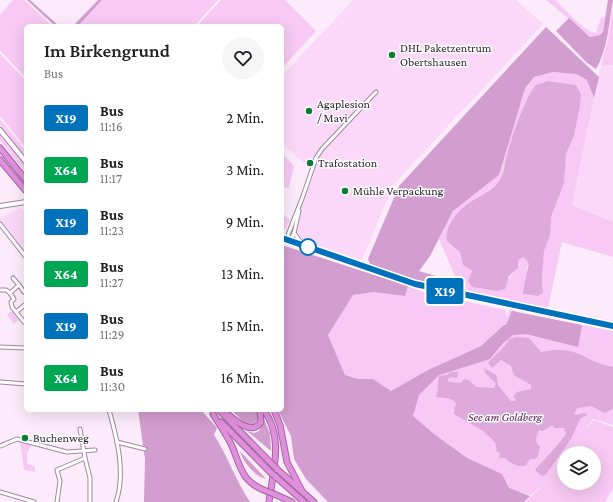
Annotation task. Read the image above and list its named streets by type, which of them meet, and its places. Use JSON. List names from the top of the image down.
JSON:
{
  "parks": ["See am Goldberg"],
  "places": [
    "DHL Paketzentrum Obertshausen",
    "Agaplesion / Mavi",
    "Trafostation",
    "Mühle Verpackung",
    "Buchenweg"
  ],
  "lines": ["bus line X19"],
  "page": {
    "on_map": "X19",
    "heading": ["Im Birkengrund", "Bus"],
    "list": [
      {
        "mark": "X19",
        "name": "Bus",
        "note": "11:16",
        "value": "2 Min."
      },
      {
        "mark": "X64",
        "name": "Bus",
        "note": "11:17",
        "value": "3 Min."
      },
      {
        "mark": "X19",
        "name": "Bus",
        "note": "11:23",
        "value": "9 Min."
      },
      {
        "mark": "X64",
        "name": "Bus",
        "note": "11:27",
        "value": "13 Min."
      },
      {
        "mark": "X19",
        "name": "Bus",
        "note": "11:29",
        "value": "15 Min."
      },
      {
        "mark": "X64",
        "name": "Bus",
        "note": "11:30",
        "value": "16 Min."
      }
    ]
  }
}
